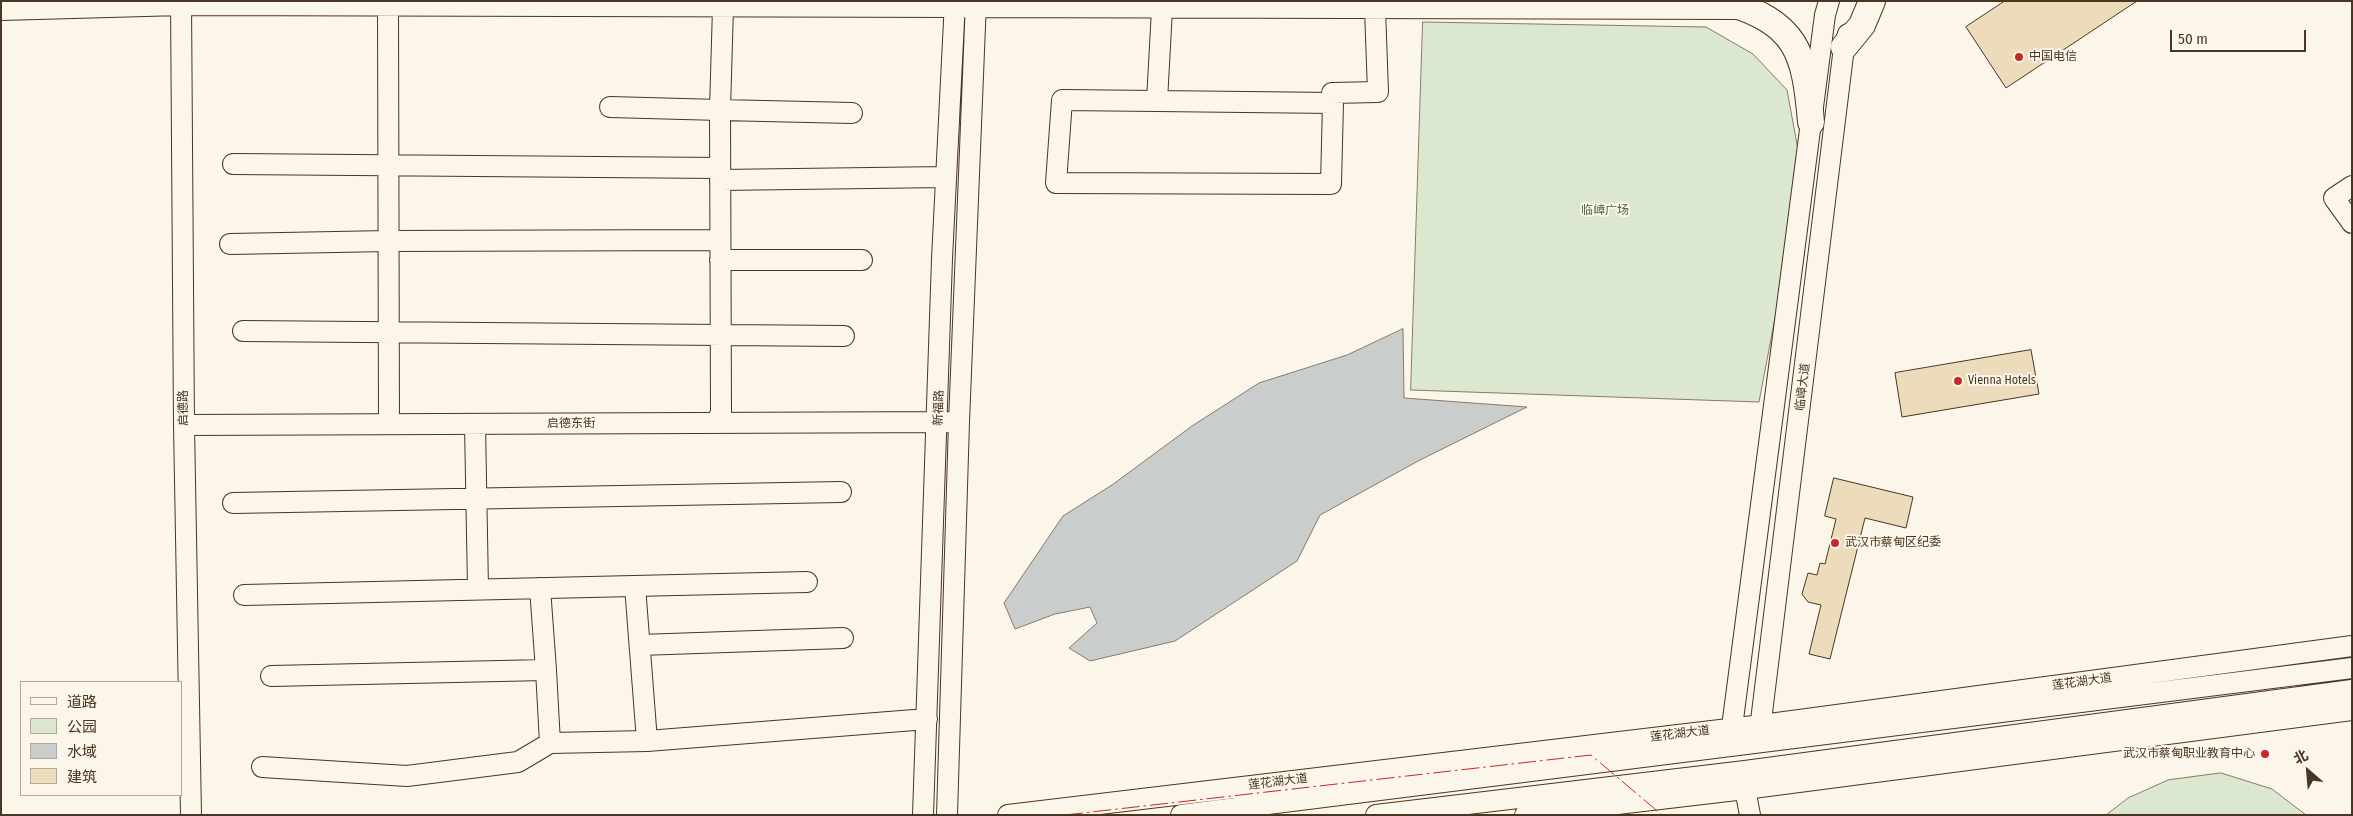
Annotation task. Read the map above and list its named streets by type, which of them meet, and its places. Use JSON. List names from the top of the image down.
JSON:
{
  "streets": {
    "street": [
      "临嶂大道",
      "启德路",
      "新福路",
      "启德东街",
      "莲花湖大道"
    ]
  },
  "crossings": [
    ["临嶂大道", "莲花湖大道"],
    ["启德路", "启德东街"],
    ["新福路", "启德东街"]
  ],
  "parks": ["临嶂广场"],
  "places": [
    "中国电信",
    "Vienna Hotels",
    "武汉市蔡甸区纪委",
    "武汉市蔡甸职业教育中心"
  ],
  "legend": [
    "道路",
    "公园",
    "水域",
    "建筑"
  ],
  "scale_bar": "50 m",
  "north": "top left"
}
